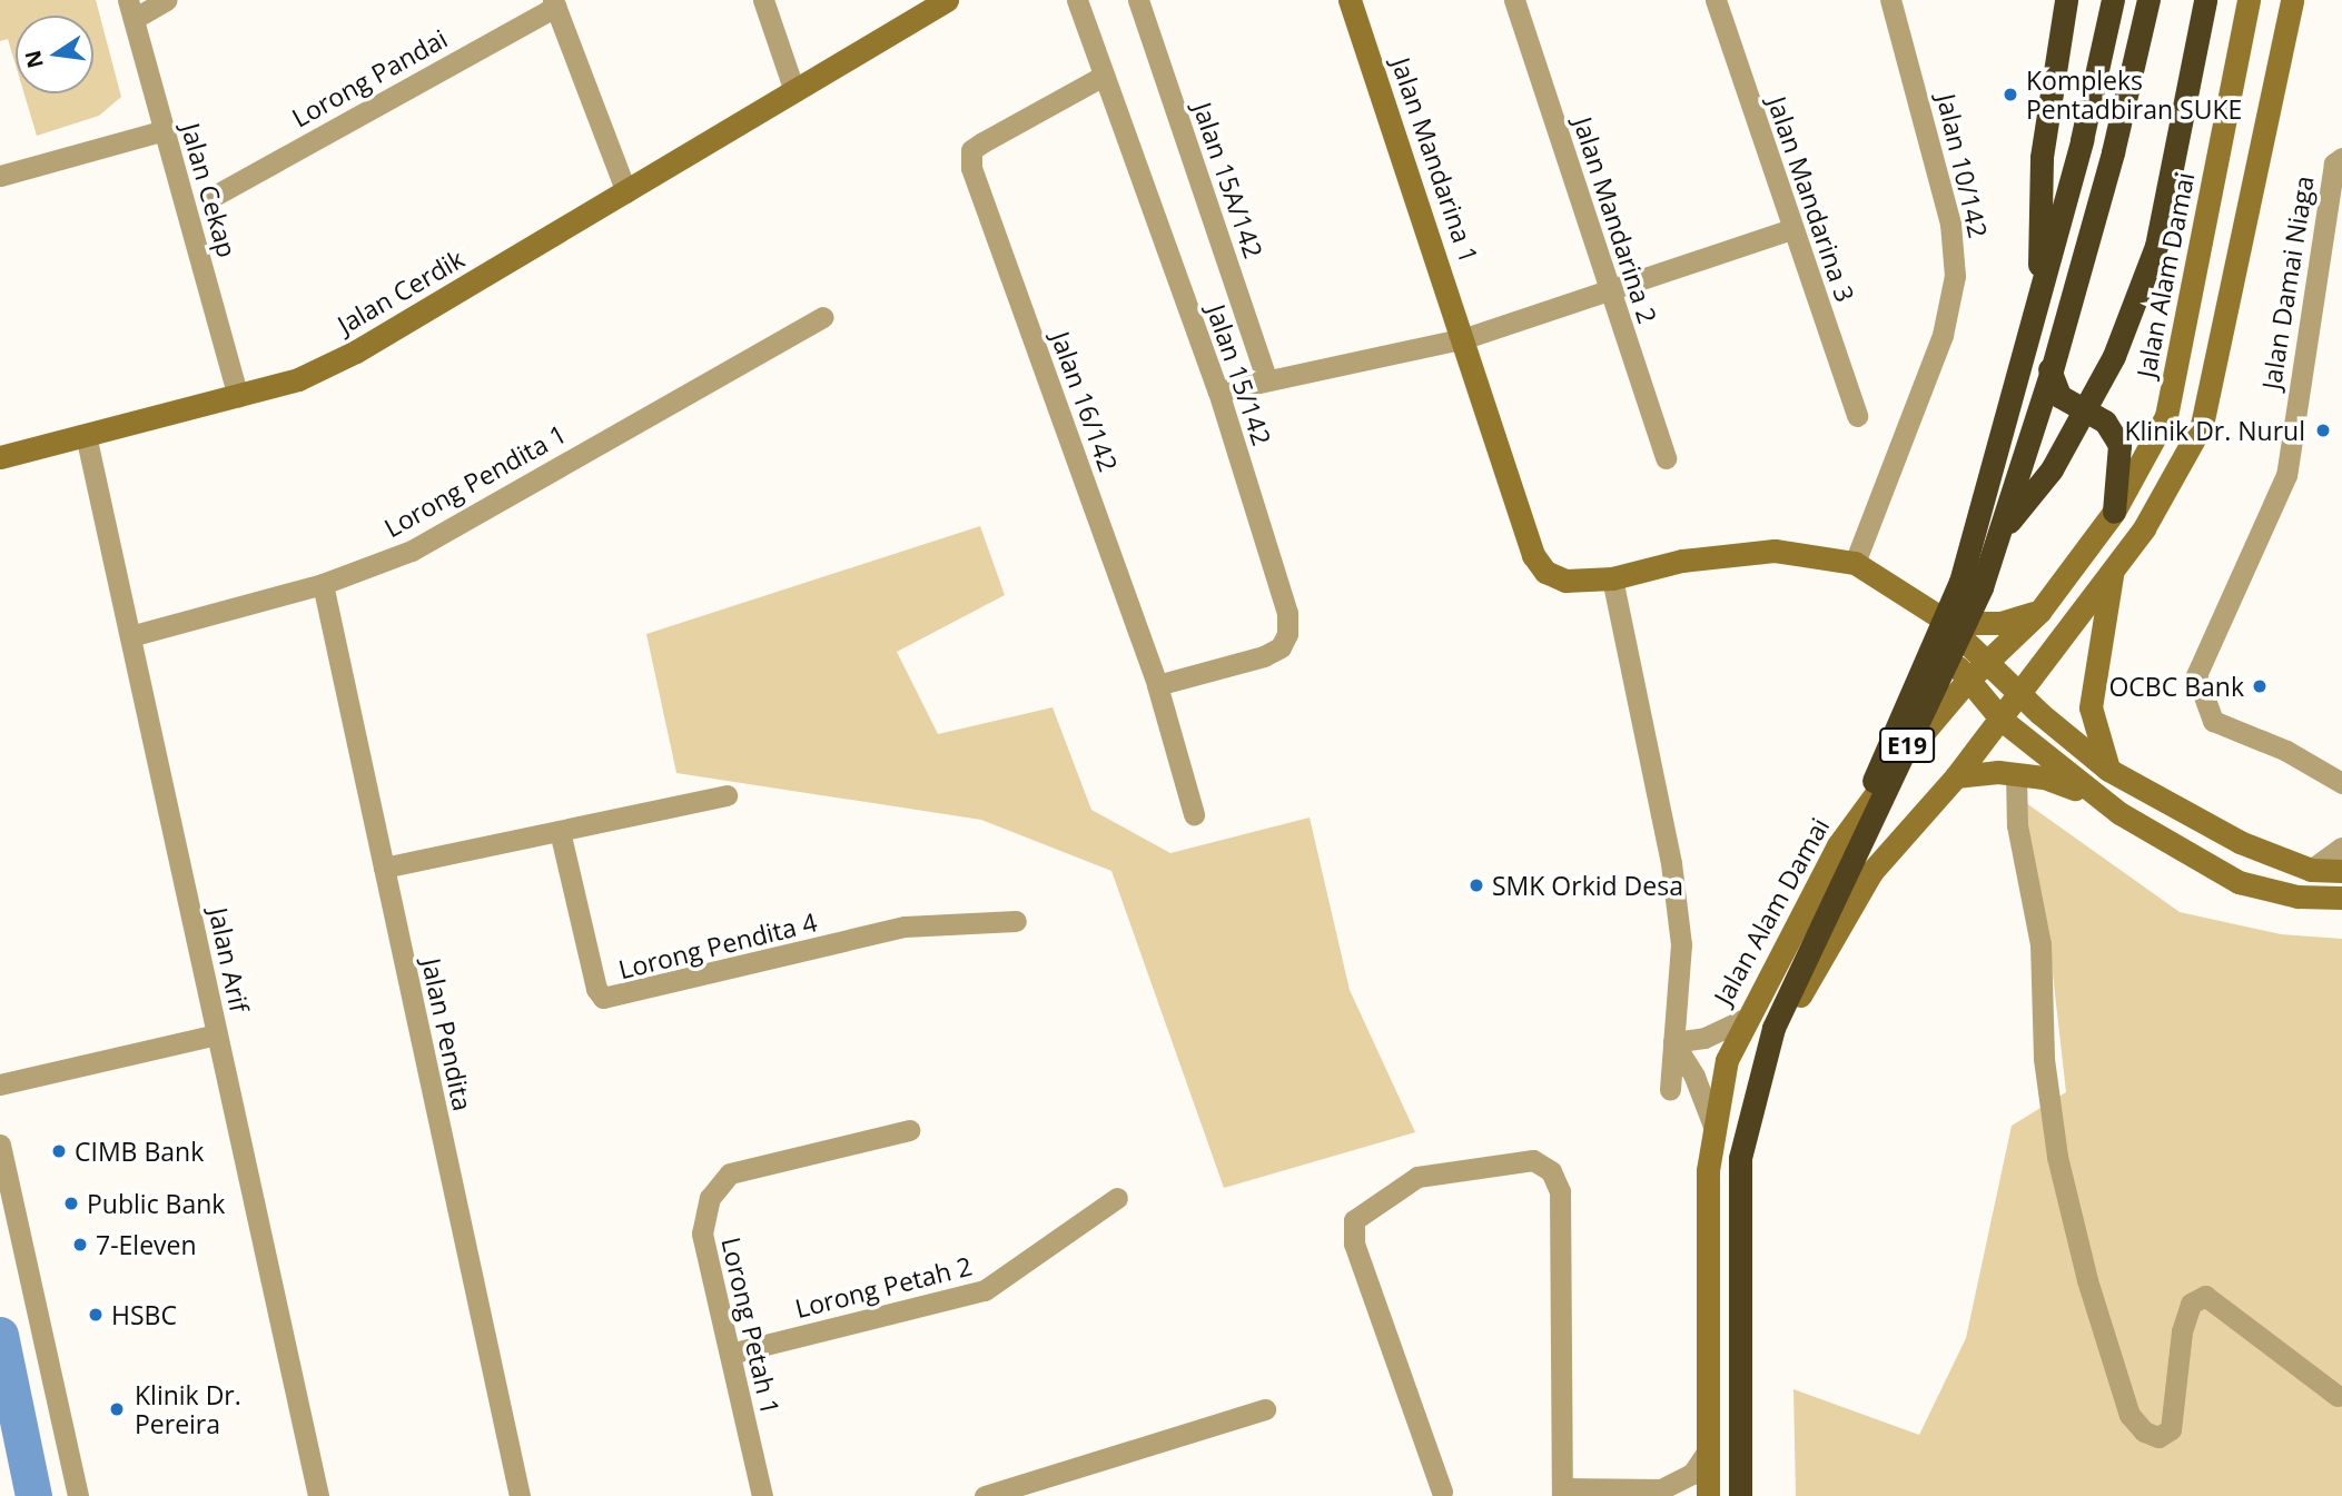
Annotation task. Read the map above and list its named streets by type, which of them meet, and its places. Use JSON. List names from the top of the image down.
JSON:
{
  "streets": {
    "highway": ["E19"],
    "main road": ["Jalan Mandarina 1", "Jalan Alam Damai", "Jalan Cerdik"],
    "street": [
      "Lorong Pandai",
      "Jalan 10/142",
      "Jalan 15A/142",
      "Jalan Cekap",
      "Jalan Mandarina 3",
      "Jalan Mandarina 2",
      "Jalan Damai Niaga",
      "Jalan 15/142",
      "Jalan 16/142",
      "Lorong Pendita 1",
      "Lorong Pendita 4",
      "Jalan Arif",
      "Jalan Pendita",
      "Lorong Petah 2",
      "Lorong Petah 1"
    ]
  },
  "crossings": [
    ["Jalan Mandarina 1", "Jalan 10/142"],
    ["Jalan Mandarina 1", "Jalan Alam Damai"],
    ["Jalan Cekap", "Jalan Cerdik"],
    ["Jalan Cerdik", "Jalan Arif"],
    ["Jalan 15/142", "Jalan 16/142"],
    ["Lorong Pendita 1", "Jalan Arif"],
    ["Lorong Pendita 1", "Jalan Pendita"],
    ["Lorong Petah 2", "Lorong Petah 1"]
  ],
  "places": [
    "Kompleks Pentadbiran SUKE",
    "Klinik Dr. Nurul",
    "OCBC Bank",
    "SMK Orkid Desa",
    "CIMB Bank",
    "Public Bank",
    "7-Eleven",
    "HSBC",
    "Klinik Dr. Pereira"
  ],
  "north": "left"
}
